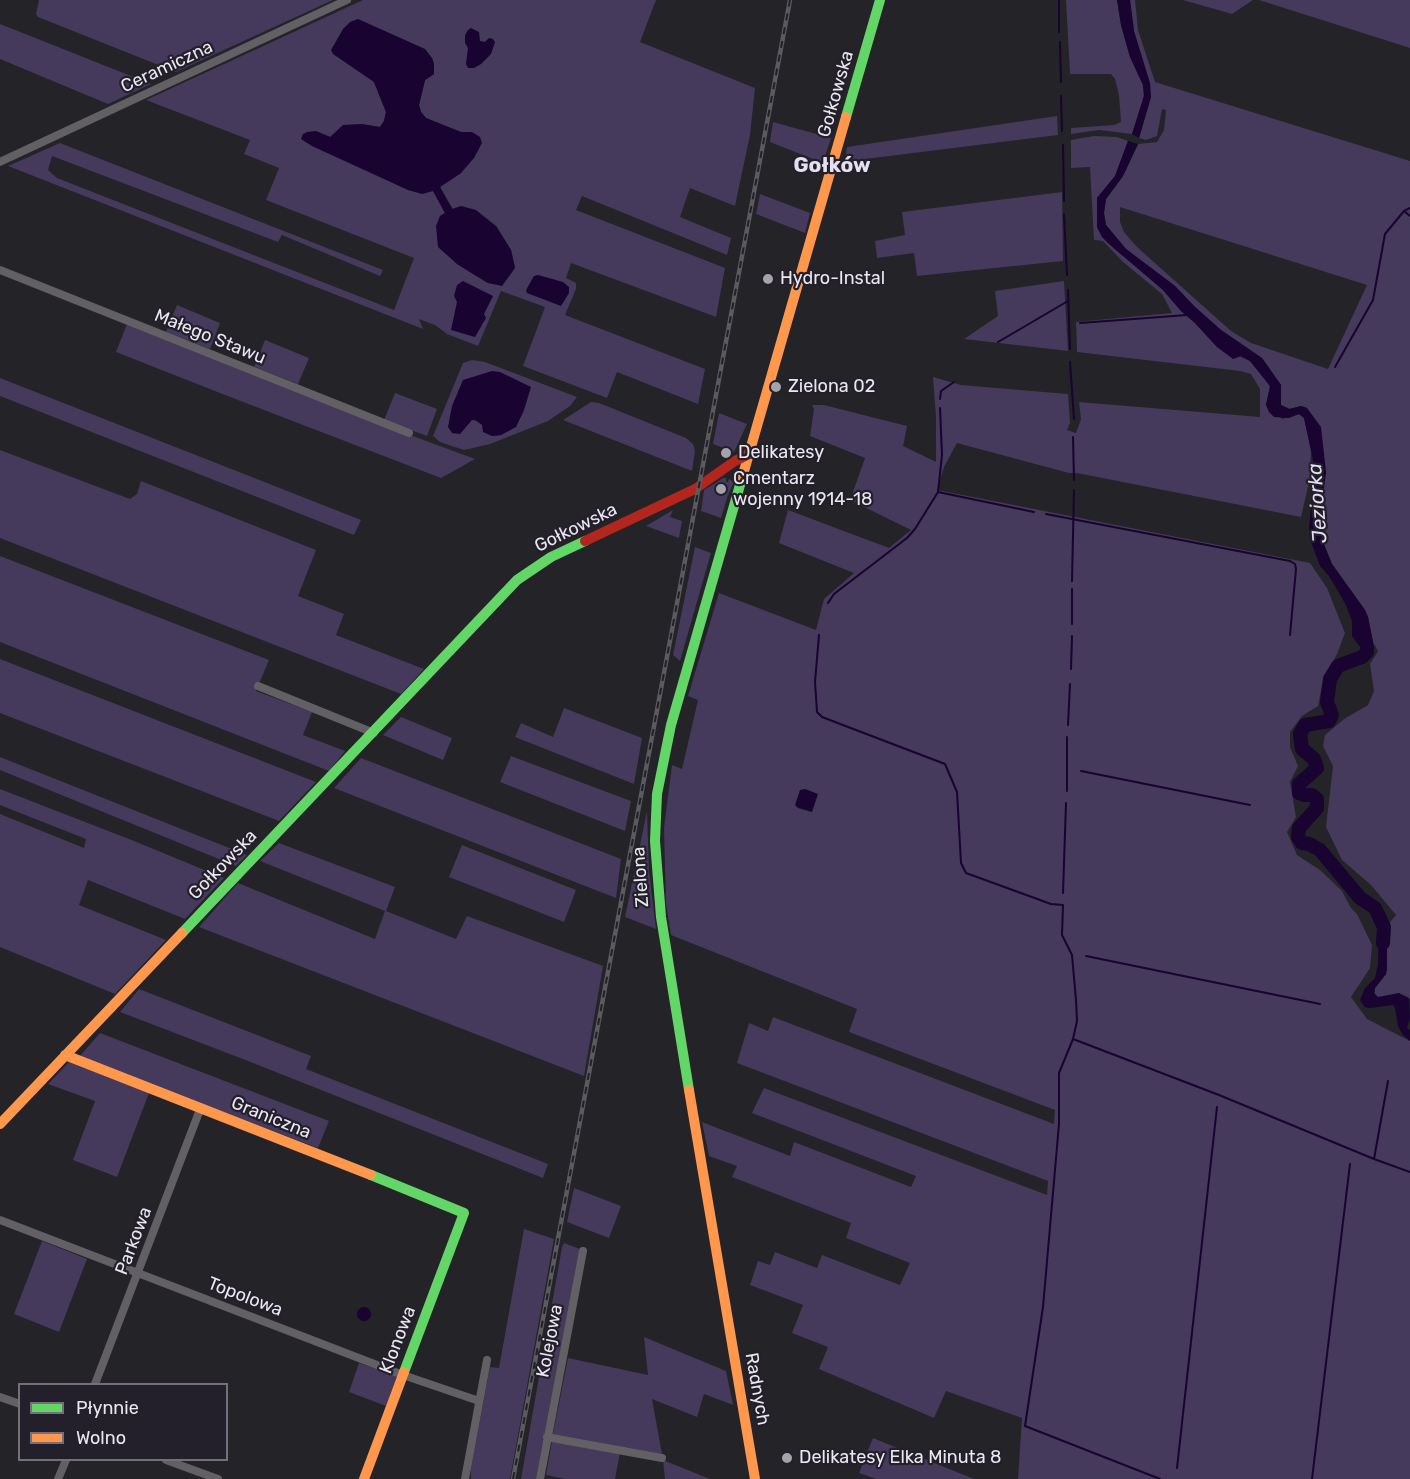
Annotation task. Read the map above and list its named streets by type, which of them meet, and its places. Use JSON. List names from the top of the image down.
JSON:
{
  "streets": {
    "street": [
      "Ceramiczna",
      "Gołkowska",
      "Małego Stawu",
      "Zielona",
      "Graniczna",
      "Parkowa",
      "Topolowa",
      "Klonowa",
      "Kolejowa",
      "Radnych"
    ]
  },
  "crossings": [
    ["Gołkowska", "Zielona"],
    ["Gołkowska", "Graniczna"],
    ["Zielona", "Radnych"],
    ["Graniczna", "Parkowa"],
    ["Graniczna", "Klonowa"],
    ["Parkowa", "Topolowa"],
    ["Topolowa", "Klonowa"]
  ],
  "districts": ["Gołków"],
  "water": ["Jeziorka"],
  "places": [
    "Hydro-Instal",
    "Zielona 02",
    "Delikatesy",
    "Cmentarz wojenny 1914-18",
    "Delikatesy Elka Minuta 8"
  ],
  "legend": ["Płynnie", "Wolno"]
}
